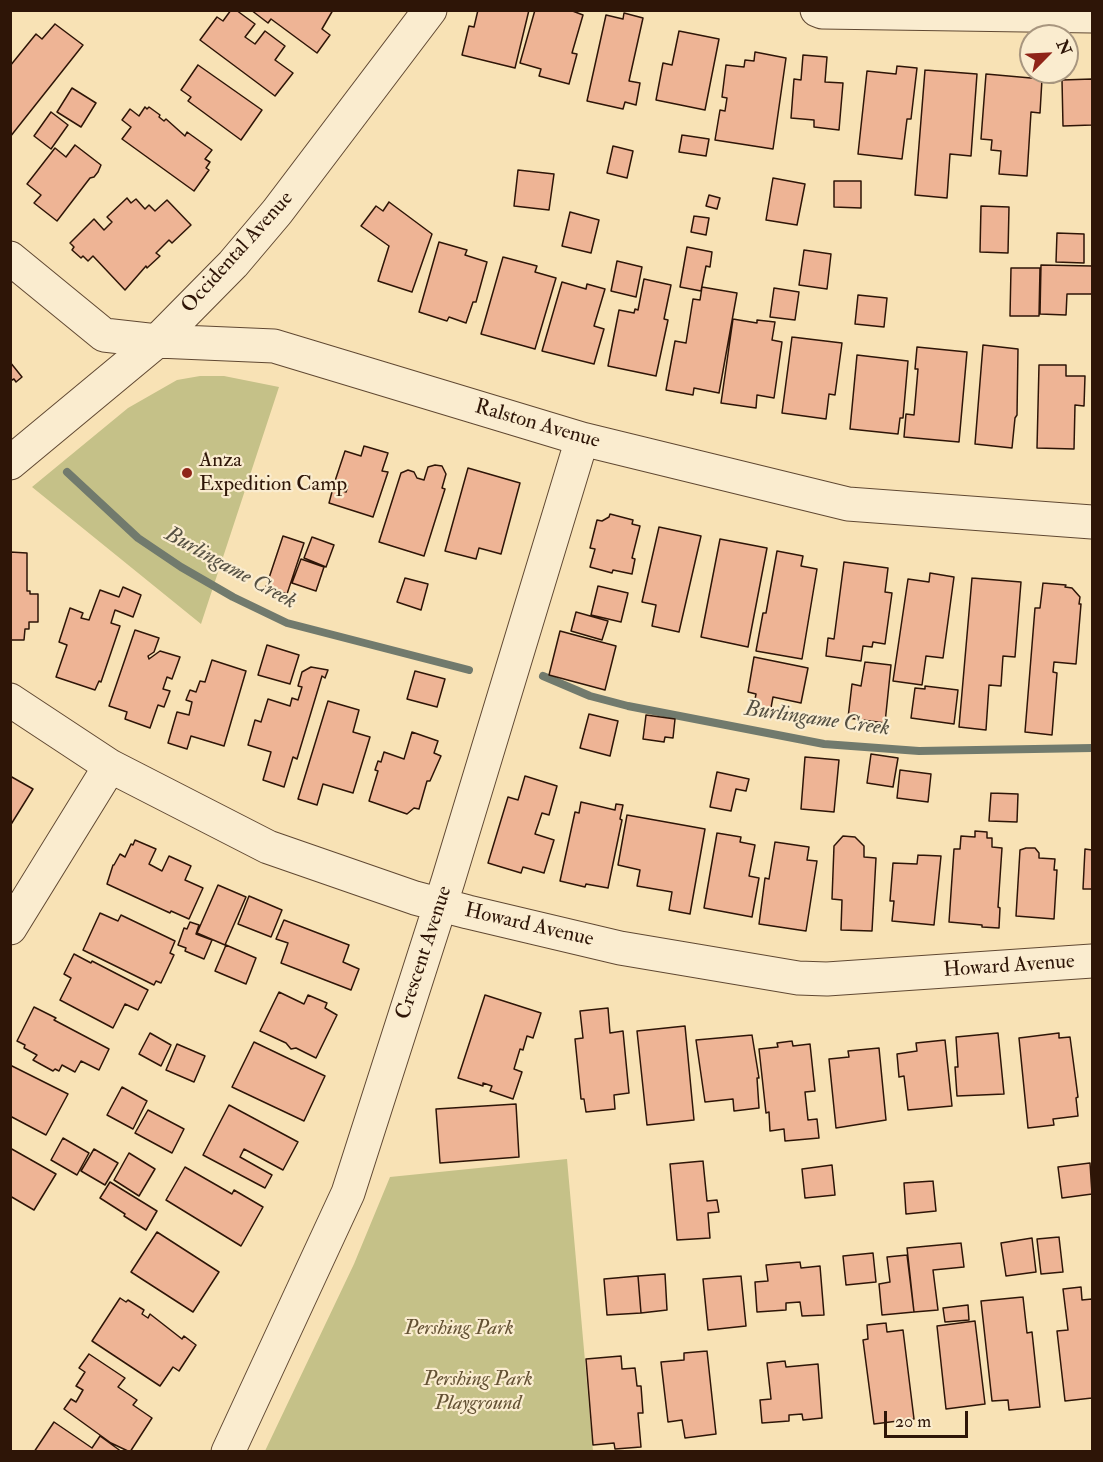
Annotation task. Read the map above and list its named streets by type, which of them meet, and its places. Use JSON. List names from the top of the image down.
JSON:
{
  "streets": {
    "street": [
      "Occidental Avenue",
      "Ralston Avenue",
      "Howard Avenue",
      "Crescent Avenue"
    ]
  },
  "crossings": [
    ["Occidental Avenue", "Ralston Avenue"],
    ["Ralston Avenue", "Crescent Avenue"],
    ["Howard Avenue", "Crescent Avenue"]
  ],
  "water": ["Burlingame Creek"],
  "parks": ["Pershing Park", "Pershing Park Playground"],
  "places": ["Anza Expedition Camp"],
  "scale_bar": "20 m",
  "north": "top right"
}
